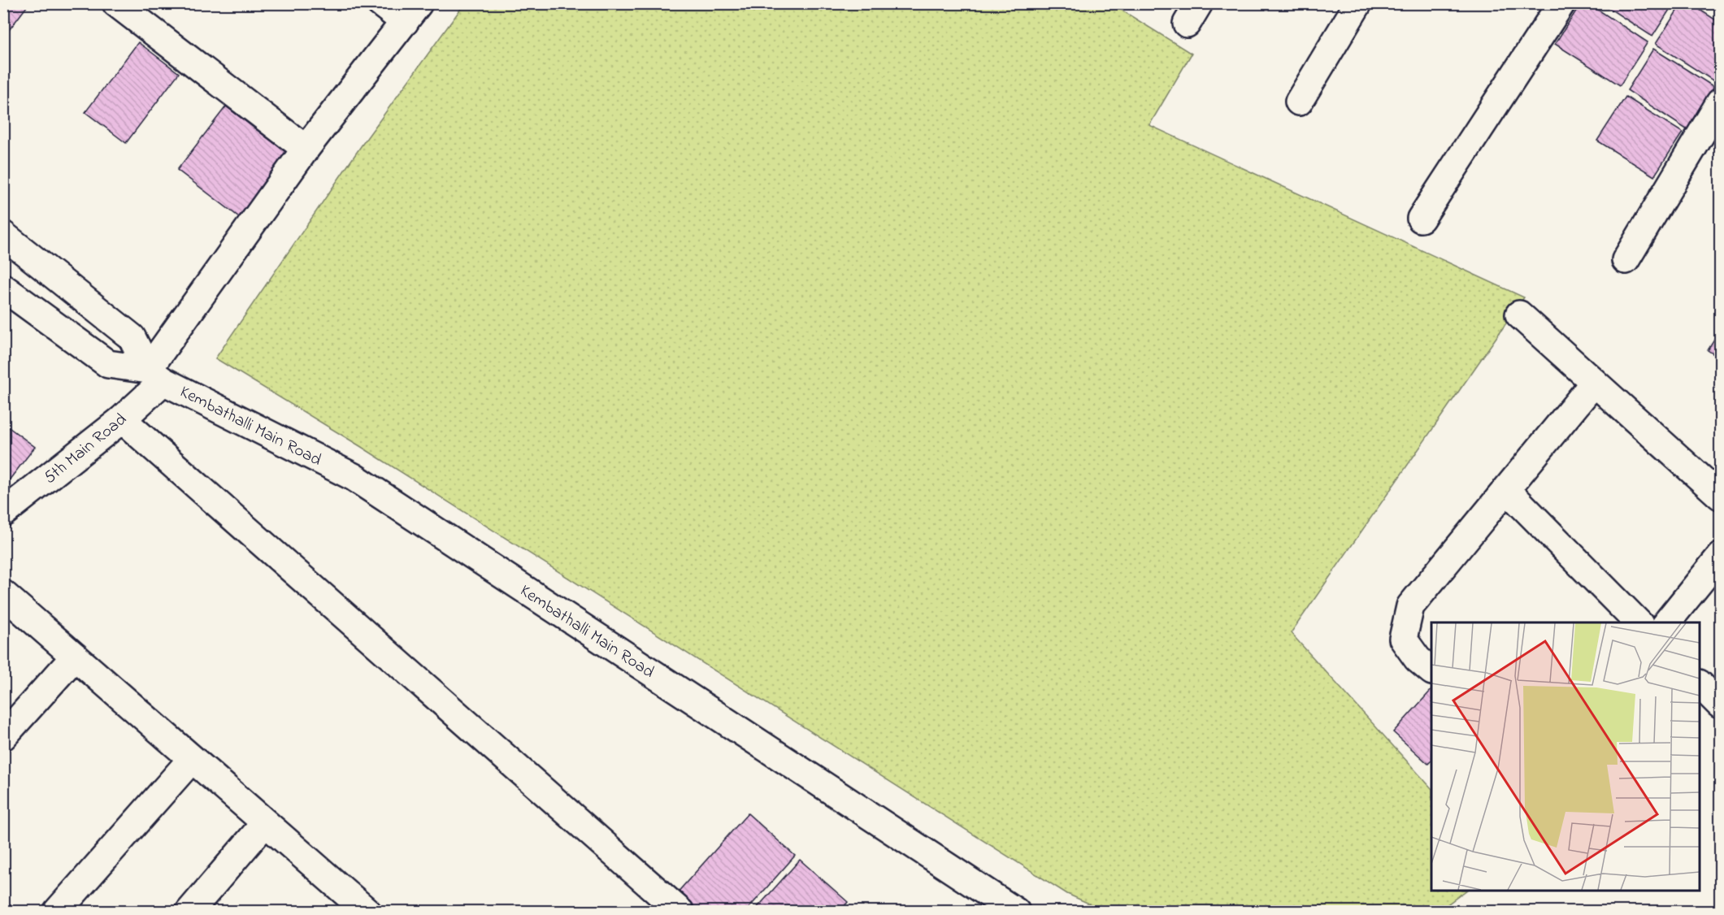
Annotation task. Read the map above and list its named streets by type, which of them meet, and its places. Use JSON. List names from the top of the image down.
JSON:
{
  "streets": {
    "street": ["Kembathalli Main Road", "5th Main Road"]
  },
  "crossings": [
    ["Kembathalli Main Road", "5th Main Road"]
  ]
}
